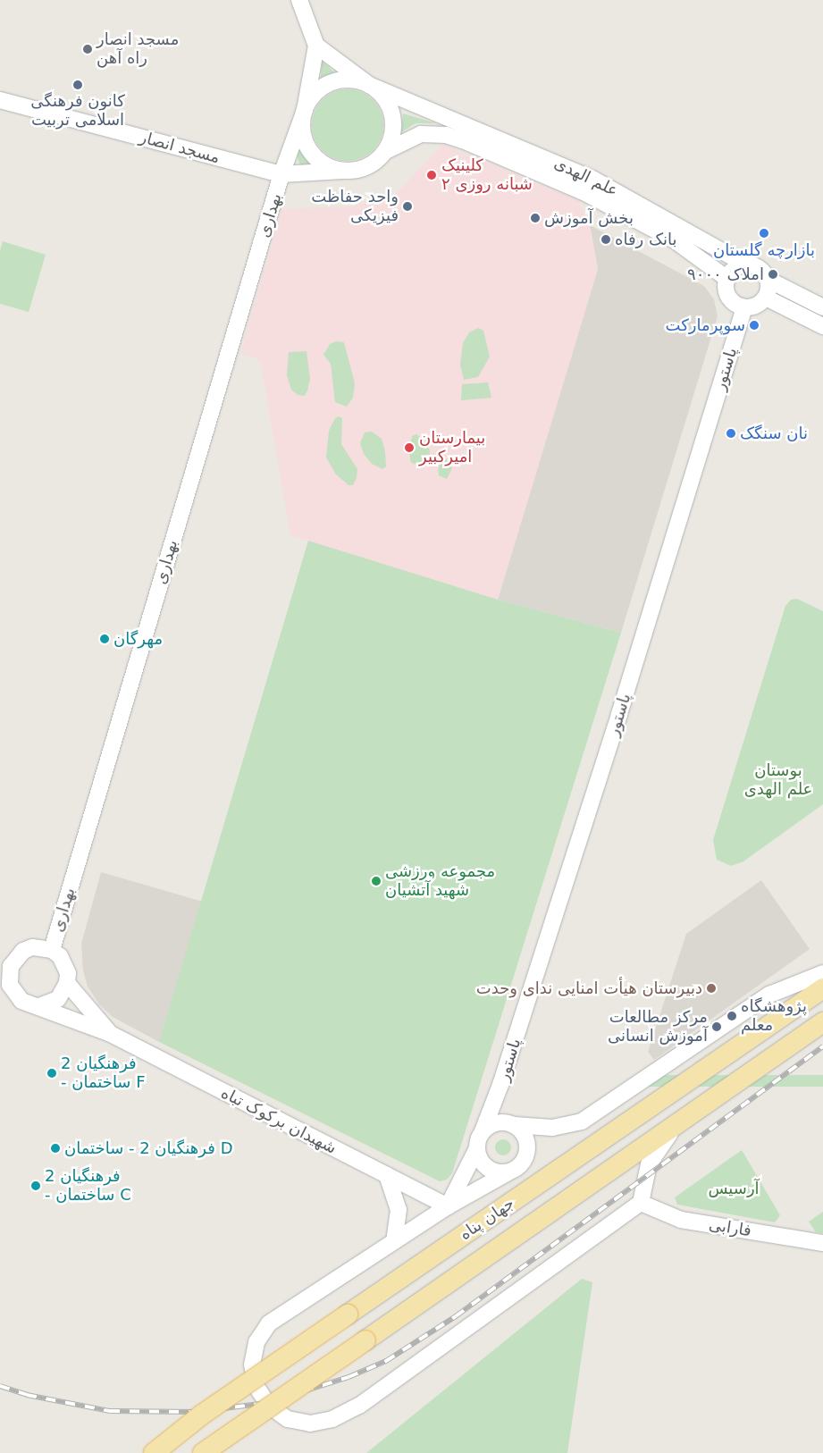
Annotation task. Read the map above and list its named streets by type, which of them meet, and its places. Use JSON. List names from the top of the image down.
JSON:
{
  "streets": {
    "main road": ["جهان پناه"],
    "street": [
      "مسجد انصار",
      "علم الهدی",
      "بهداری",
      "پاستور",
      "شهیدان برکوک تباه",
      "فارابی"
    ]
  },
  "crossings": [
    ["مسجد انصار", "علم الهدی"],
    ["مسجد انصار", "بهداری"],
    ["علم الهدی", "بهداری"],
    ["علم الهدی", "پاستور"],
    ["بهداری", "شهیدان برکوک تباه"]
  ],
  "parks": ["بوستان علم الهدی", "آرسیس"],
  "places": [
    "مسجد انصار راه آهن",
    "کانون فرهنگی اسلامی تربیت",
    "کلینیک شبانه روزی ۲",
    "واحد حفاظت فیزیکی",
    "بخش آموزش",
    "بازارچه گلستان",
    "بانک رفاه",
    "املاک ۹۰۰۰",
    "سوپرمارکت",
    "نان سنگک",
    "بیمارستان امیرکبیر",
    "مهرگان",
    "مجموعه ورزشی شهید آتشیان",
    "دبیرستان هیأت امنایی ندای وحدت",
    "پژوهشگاه معلم",
    "مرکز مطالعات آموزش انسانی",
    "فرهنگیان 2 - ساختمان F",
    "فرهنگیان 2 - ساختمان D",
    "فرهنگیان 2 - ساختمان C"
  ]
}
